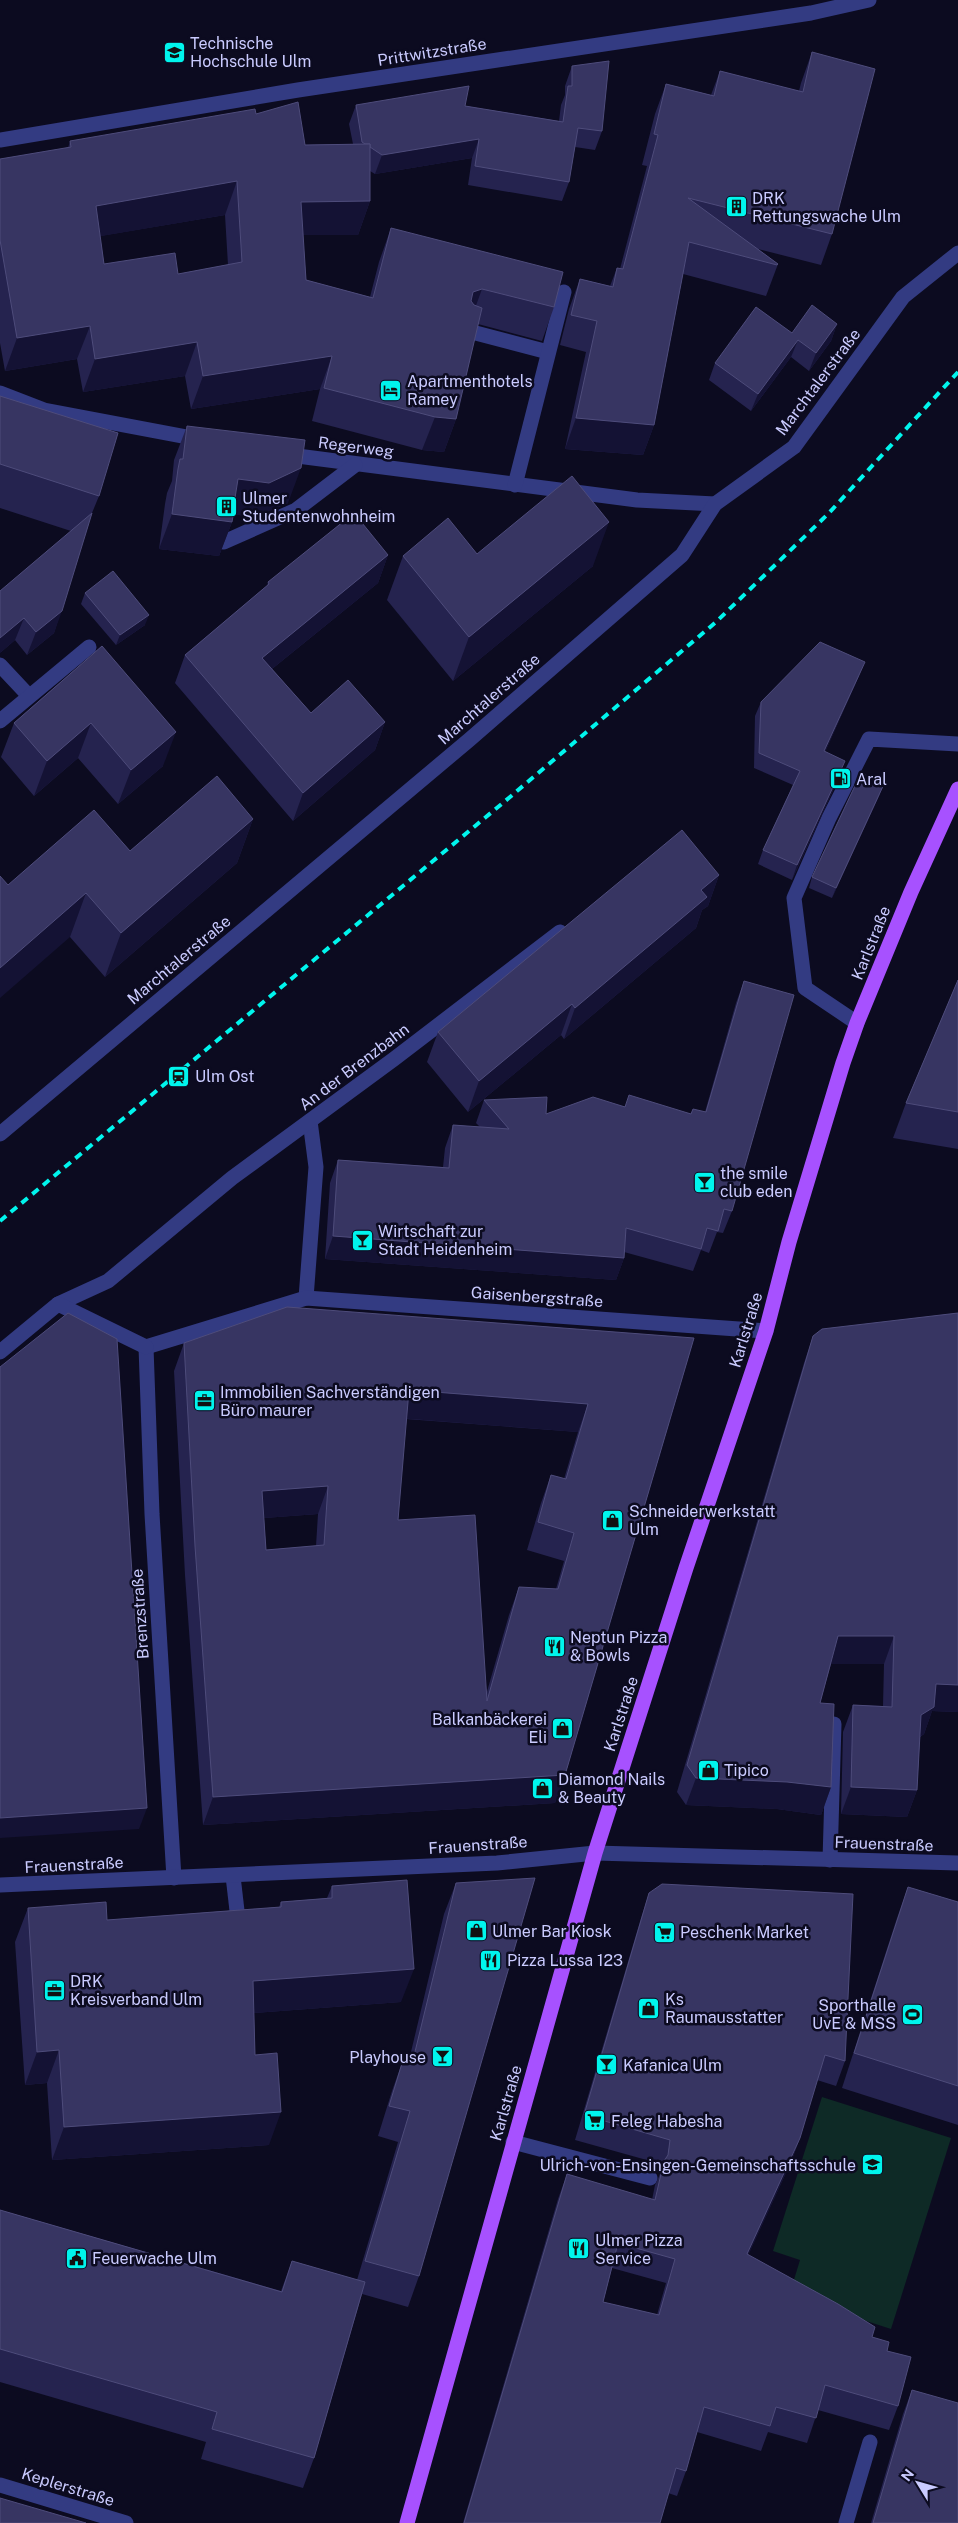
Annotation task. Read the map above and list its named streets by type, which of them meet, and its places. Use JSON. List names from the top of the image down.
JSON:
{
  "streets": {
    "main road": ["Karlstraße"],
    "street": [
      "Prittwitzstraße",
      "Marchtalerstraße",
      "Regerweg",
      "An der Brenzbahn",
      "Gaisenbergstraße",
      "Brenzstraße",
      "Frauenstraße",
      "Keplerstraße"
    ]
  },
  "crossings": [
    ["Marchtalerstraße", "Regerweg"],
    ["Karlstraße", "Gaisenbergstraße"],
    ["Karlstraße", "Frauenstraße"],
    ["Gaisenbergstraße", "Brenzstraße"],
    ["Brenzstraße", "Frauenstraße"]
  ],
  "places": {
    "school or university": ["Technische Hochschule Ulm", "Ulrich-von-Ensingen-Gemeinschaftsschule"],
    "building": ["DRK Rettungswache Ulm", "Ulmer Studentenwohnheim"],
    "hotel": ["Apartmenthotels Ramey"],
    "fuel station": ["Aral"],
    "station": ["Ulm Ost"],
    "bar": [
      "the smile club eden",
      "Wirtschaft zur Stadt Heidenheim",
      "Playhouse",
      "Kafanica Ulm"
    ],
    "office": ["Immobilien Sachverständigen Büro maurer", "DRK Kreisverband Ulm"],
    "shop": [
      "Schneiderwerkstatt Ulm",
      "Balkanbäckerei Eli",
      "Tipico",
      "Diamond Nails & Beauty",
      "Ulmer Bar Kiosk",
      "Ks Raumausstatter"
    ],
    "restaurant": ["Neptun Pizza & Bowls", "Pizza Lussa 123", "Ulmer Pizza Service"],
    "supermarket": ["Peschenk Market", "Feleg Habesha"],
    "sports": ["Sporthalle UvE & MSS"],
    "public building": ["Feuerwache Ulm"]
  },
  "north": "top left"
}
